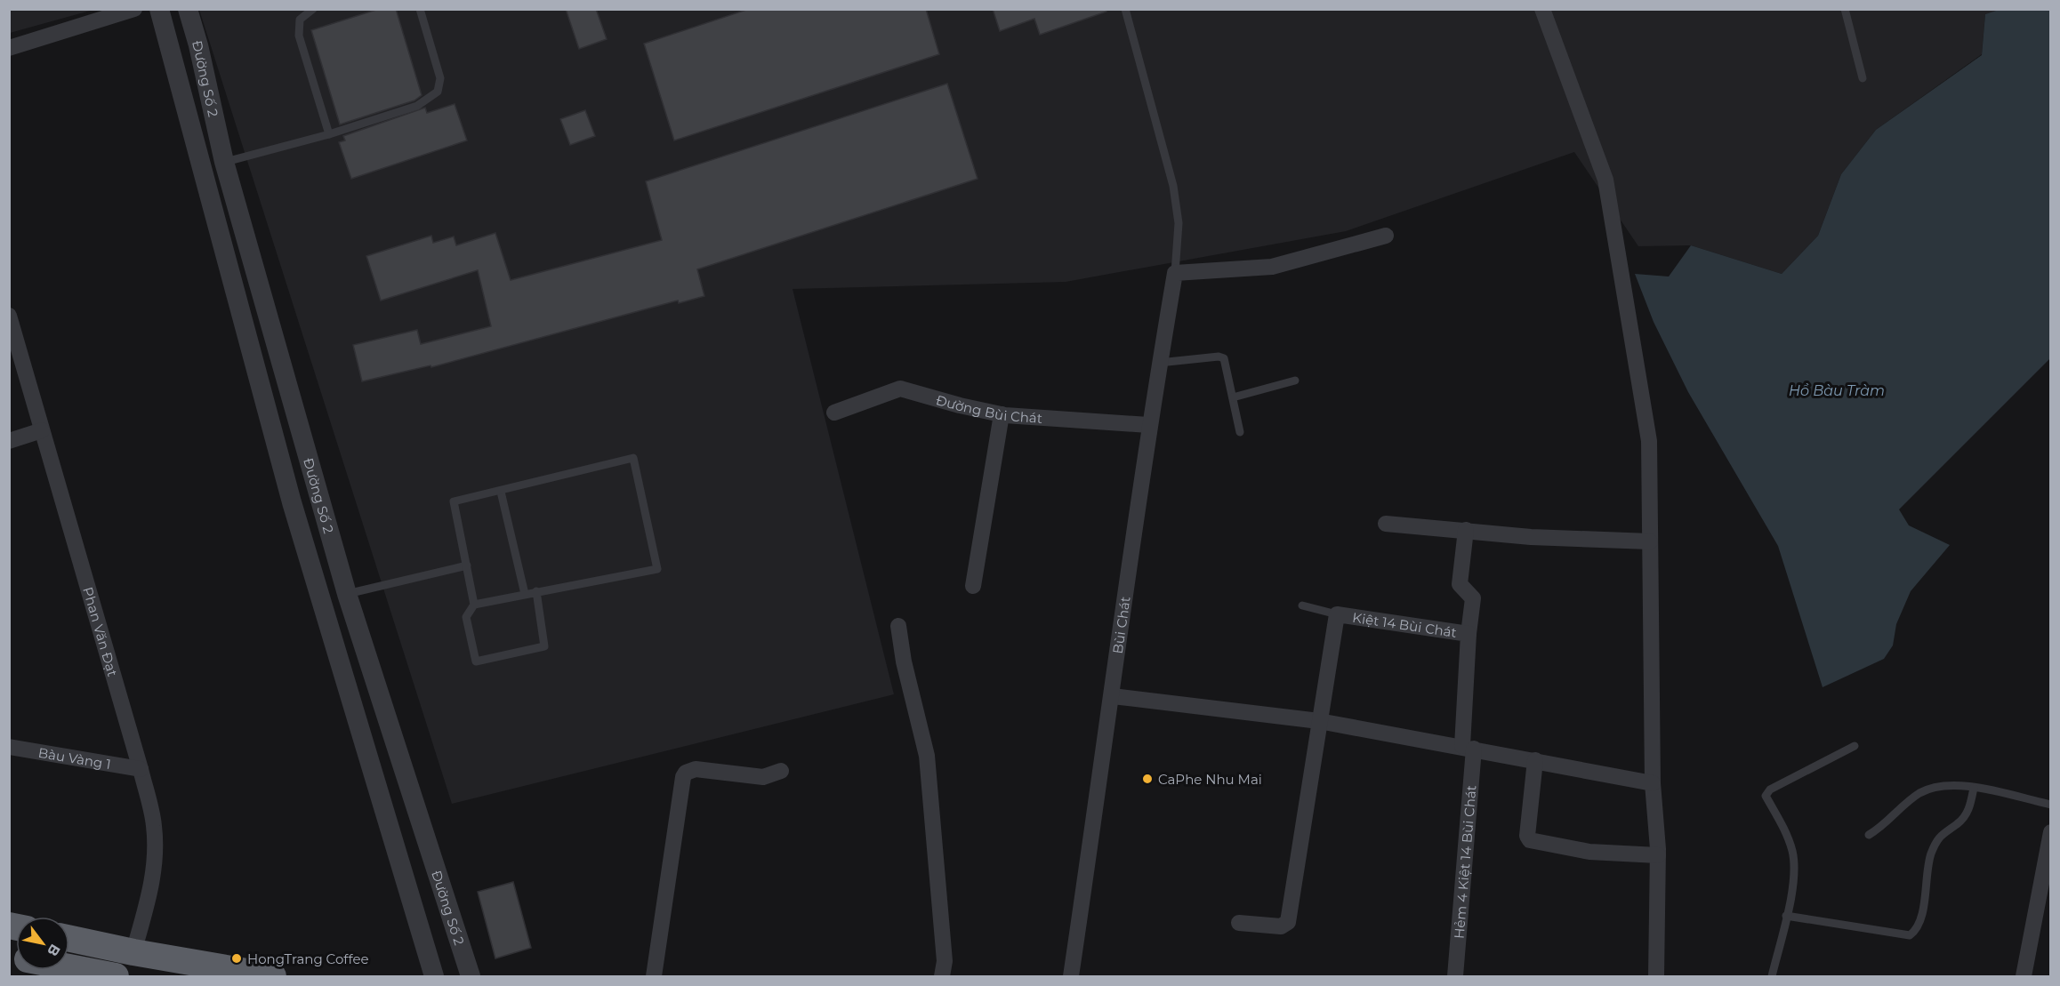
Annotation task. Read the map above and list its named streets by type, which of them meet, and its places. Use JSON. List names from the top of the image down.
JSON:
{
  "streets": {
    "street": [
      "Đường Số 2",
      "Đường Bùi Chát",
      "Bùi Chát",
      "Kiệt 14 Bùi Chát",
      "Phan Văn Đạt",
      "Bàu Vàng 1",
      "Hẻm 4 Kiệt 14 Bùi Chát"
    ]
  },
  "crossings": [
    ["Đường Bùi Chát", "Bùi Chát"],
    ["Kiệt 14 Bùi Chát", "Hẻm 4 Kiệt 14 Bùi Chát"],
    ["Phan Văn Đạt", "Bàu Vàng 1"]
  ],
  "water": ["Hồ Bàu Tràm"],
  "places": ["CaPhe Nhu Mai", "HongTrang Coffee"],
  "north": "bottom right"
}
